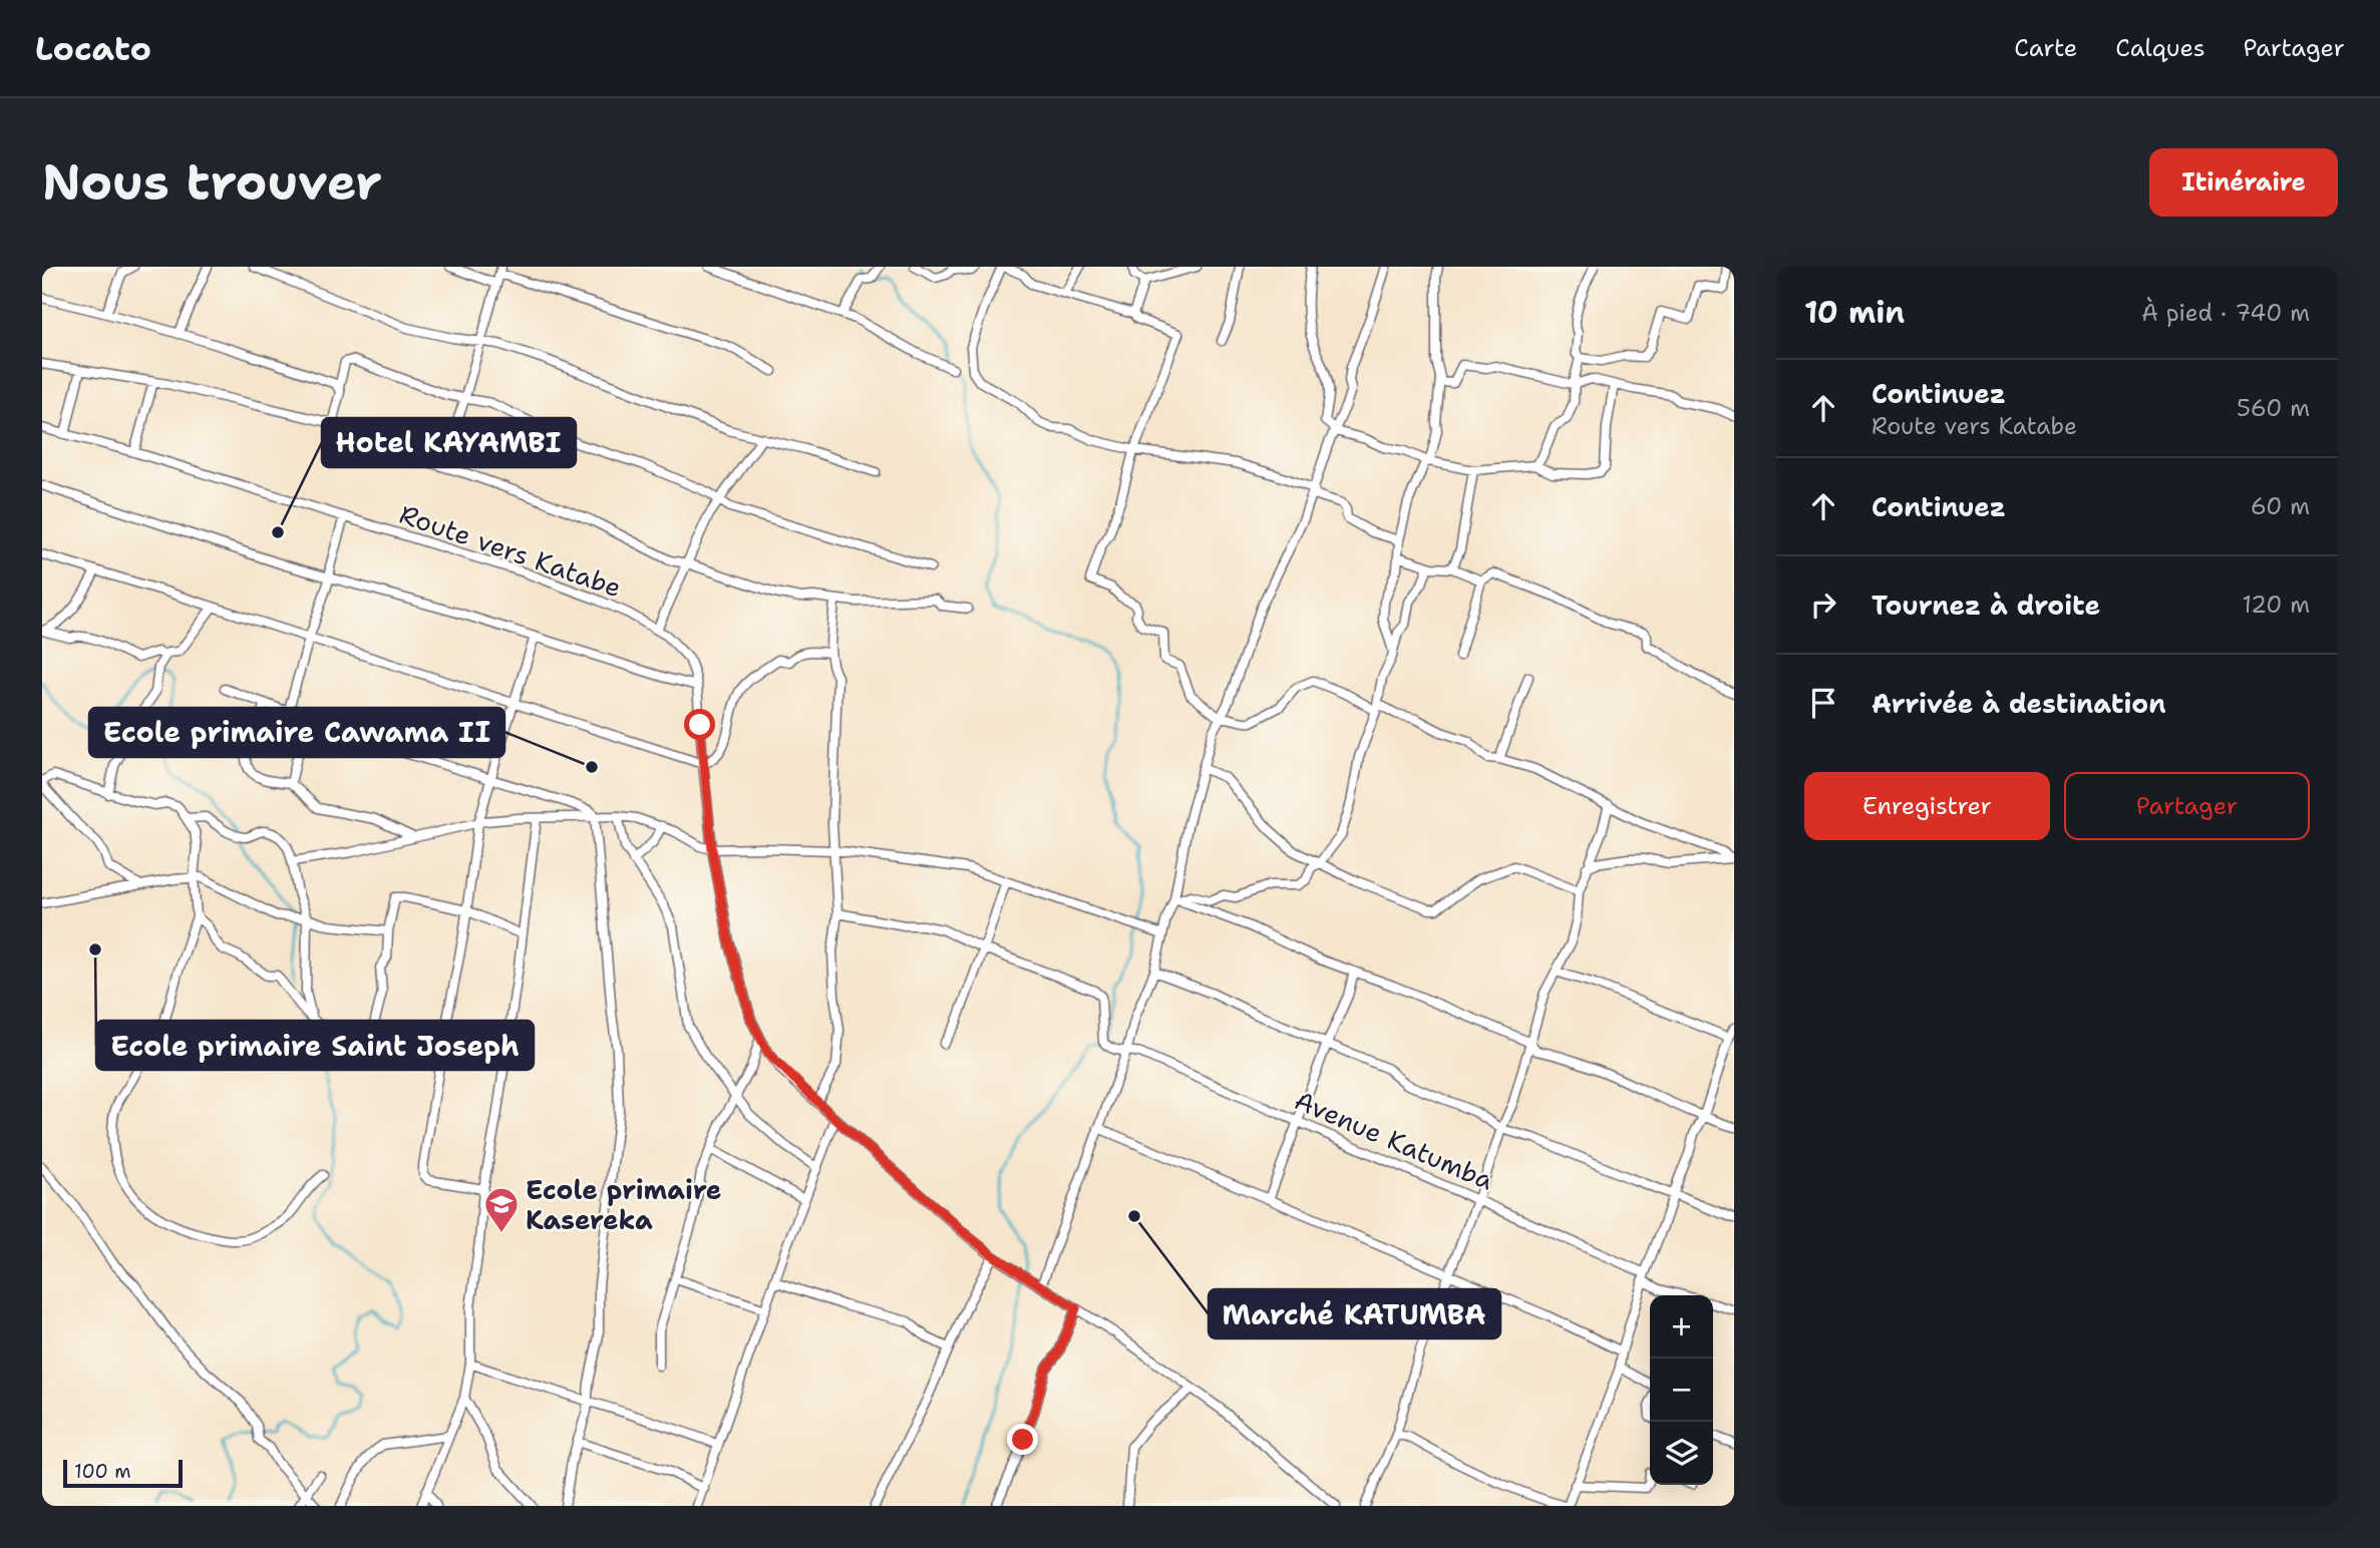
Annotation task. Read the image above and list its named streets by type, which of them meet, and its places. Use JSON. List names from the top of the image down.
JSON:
{
  "streets": {
    "street": ["Route vers Katabe", "Avenue Katumba"]
  },
  "places": {
    "other": [
      "Hotel KAYAMBI",
      "Ecole primaire Cawama II",
      "Ecole primaire Saint Joseph",
      "Marché KATUMBA"
    ],
    "school or university": ["Ecole primaire Kasereka"]
  },
  "scale_bar": "100 m",
  "page": {
    "header": "Locato",
    "nav": ["Carte", "Calques", "Partager"],
    "buttons": [
      "Itinéraire",
      ["Enregistrer", "Partager"]
    ],
    "title": "Nous trouver",
    "heading": ["10 min", "À pied · 740 m"],
    "list": [
      ["Continuez", "Route vers Katabe", "560 m"],
      ["Continuez", "60 m"],
      ["Tournez à droite", "120 m"],
      "Arrivée à destination"
    ],
    "map_buttons": ["+", "−"],
    "scale": "100 m"
  }
}
